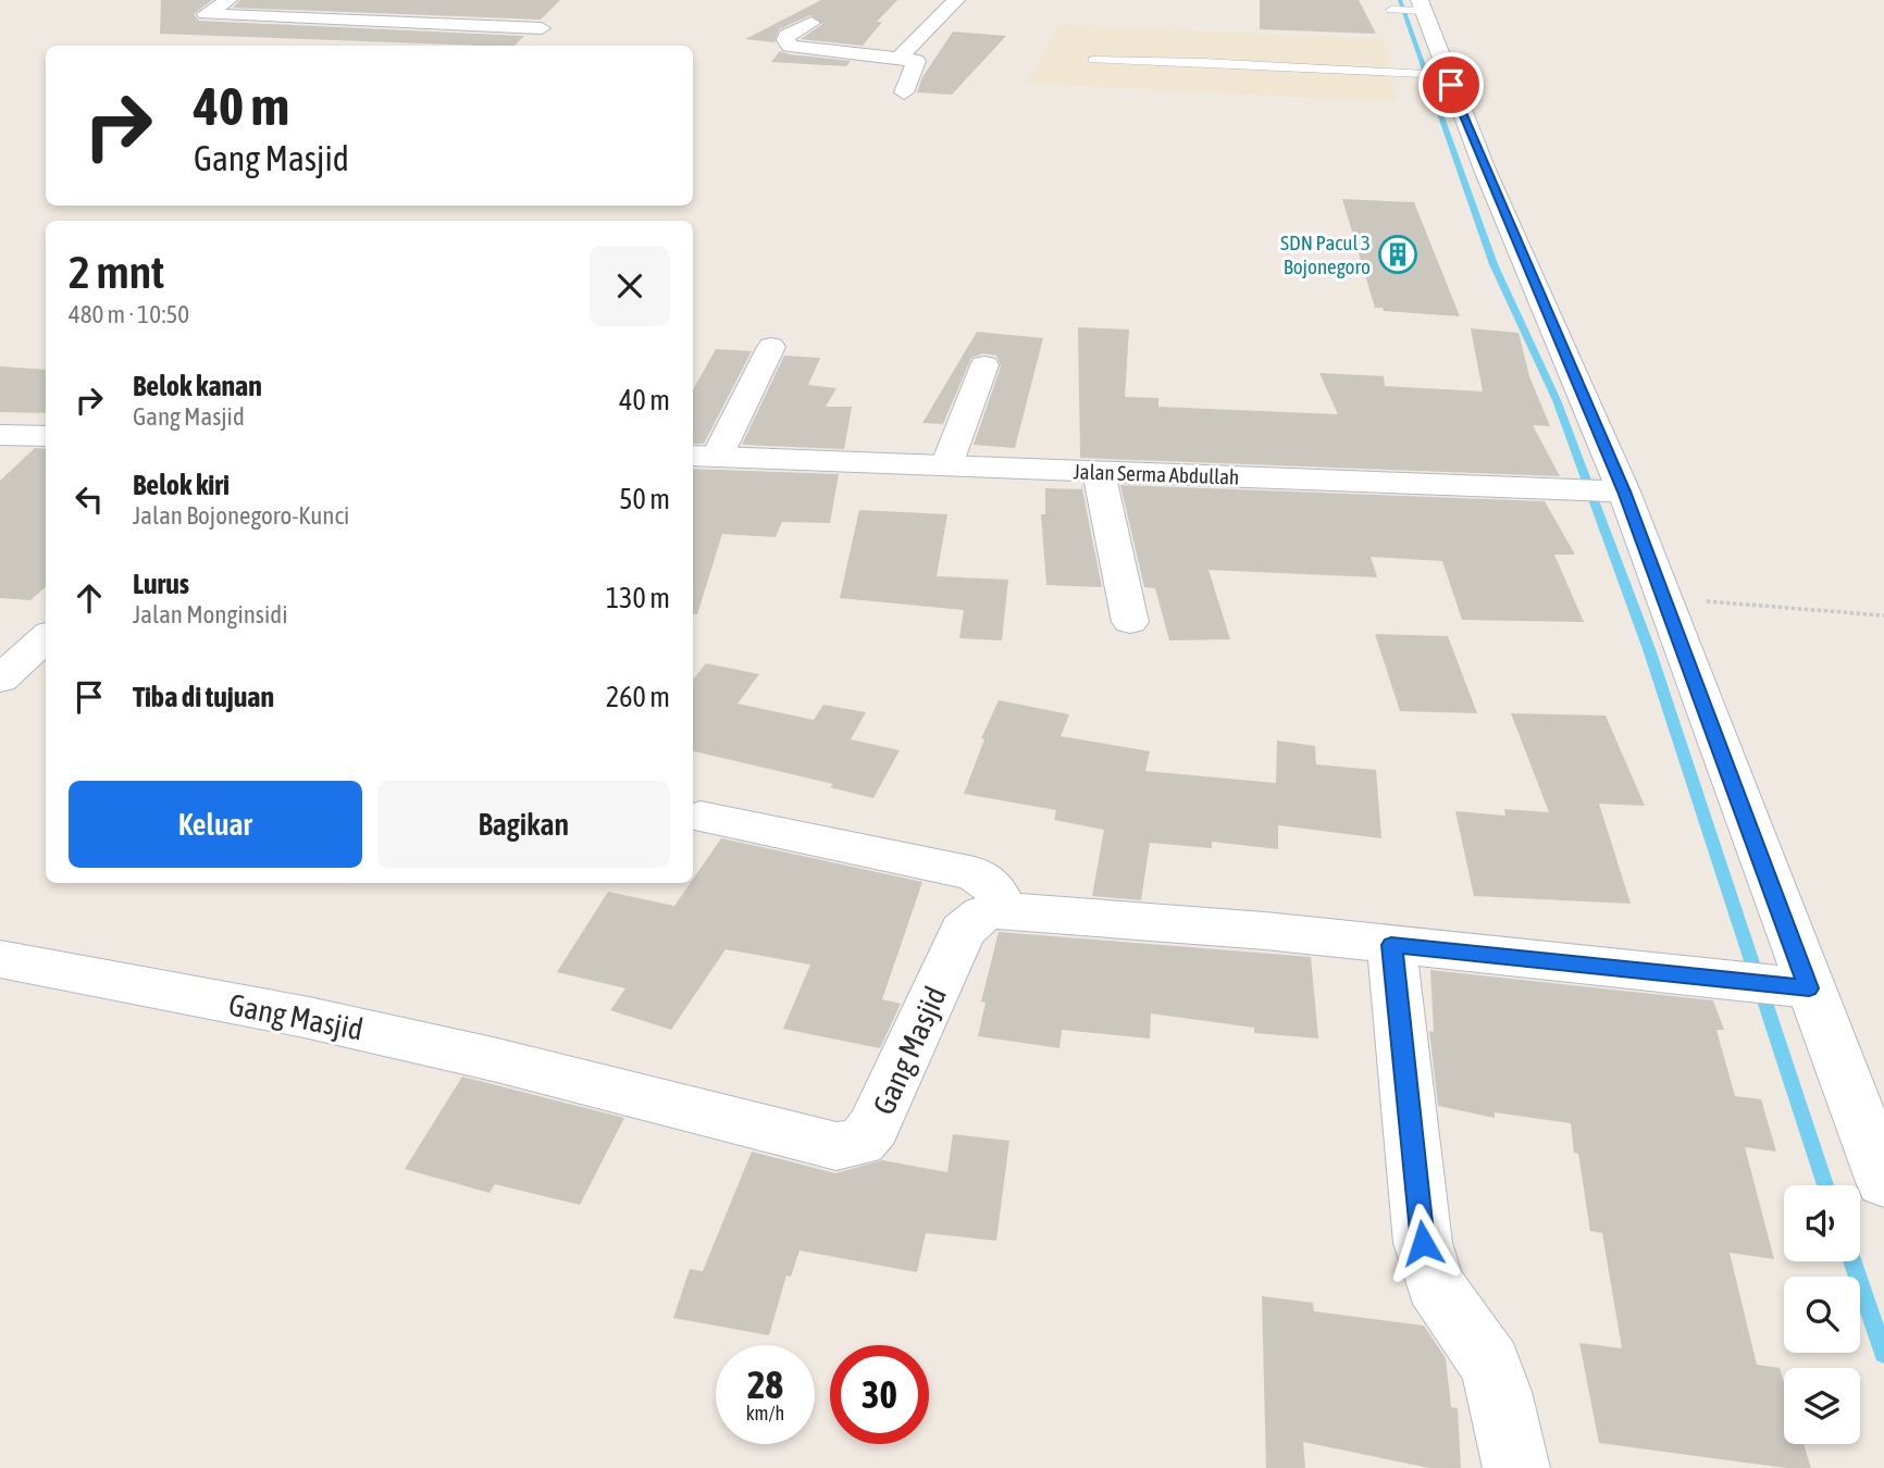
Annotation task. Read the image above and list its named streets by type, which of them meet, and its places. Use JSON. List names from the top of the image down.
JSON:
{
  "streets": {
    "street": ["Jalan Serma Abdullah", "Gang Masjid"]
  },
  "places": {
    "building": ["SDN Pacul 3 Bojonegoro"]
  },
  "page": {
    "turn": ["40 m", "Gang Masjid"],
    "heading": ["2 mnt", "480 m · 10:50"],
    "list": [
      {
        "name": "Belok kanan",
        "note": "Gang Masjid",
        "value": "40 m"
      },
      {
        "name": "Belok kiri",
        "note": "Jalan Bojonegoro-Kunci",
        "value": "50 m"
      },
      {
        "name": "Lurus",
        "note": "Jalan Monginsidi",
        "value": "130 m"
      },
      {
        "name": "Tiba di tujuan",
        "value": "260 m"
      }
    ],
    "buttons": ["Keluar", "Bagikan"],
    "speed": "28 km/h",
    "limit": "30"
  }
}
